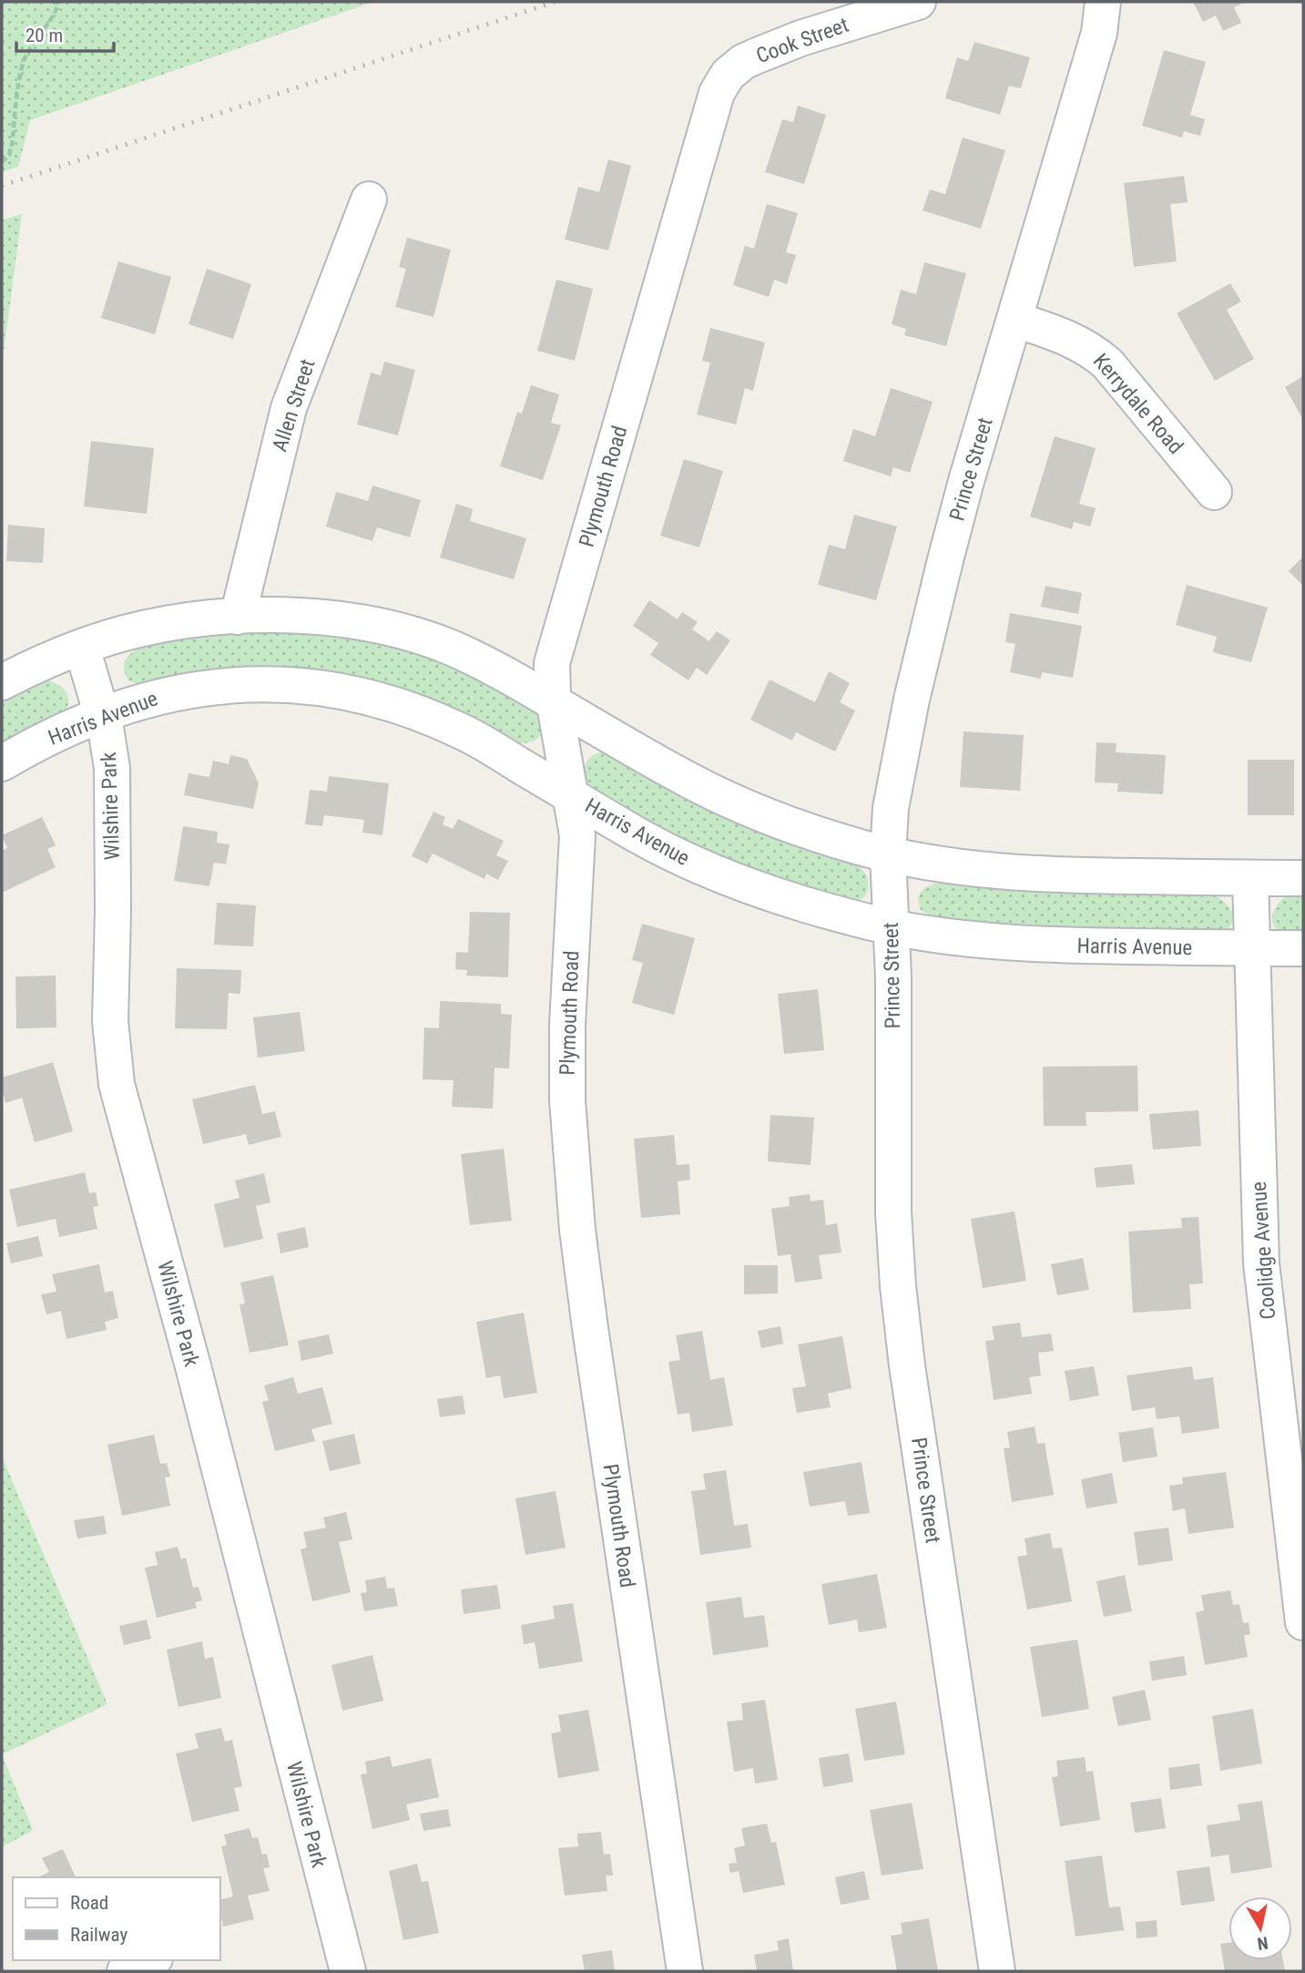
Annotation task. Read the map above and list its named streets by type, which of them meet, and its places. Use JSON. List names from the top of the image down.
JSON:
{
  "streets": {
    "street": [
      "Cook Street",
      "Kerrydale Road",
      "Allen Street",
      "Prince Street",
      "Plymouth Road",
      "Harris Avenue",
      "Wilshire Park",
      "Coolidge Avenue"
    ]
  },
  "crossings": [
    ["Cook Street", "Plymouth Road"],
    ["Kerrydale Road", "Prince Street"],
    ["Prince Street", "Harris Avenue"],
    ["Plymouth Road", "Harris Avenue"],
    ["Harris Avenue", "Wilshire Park"],
    ["Harris Avenue", "Coolidge Avenue"]
  ],
  "legend": ["Road", "Railway"],
  "scale_bar": "20 m",
  "north": "bottom"
}
